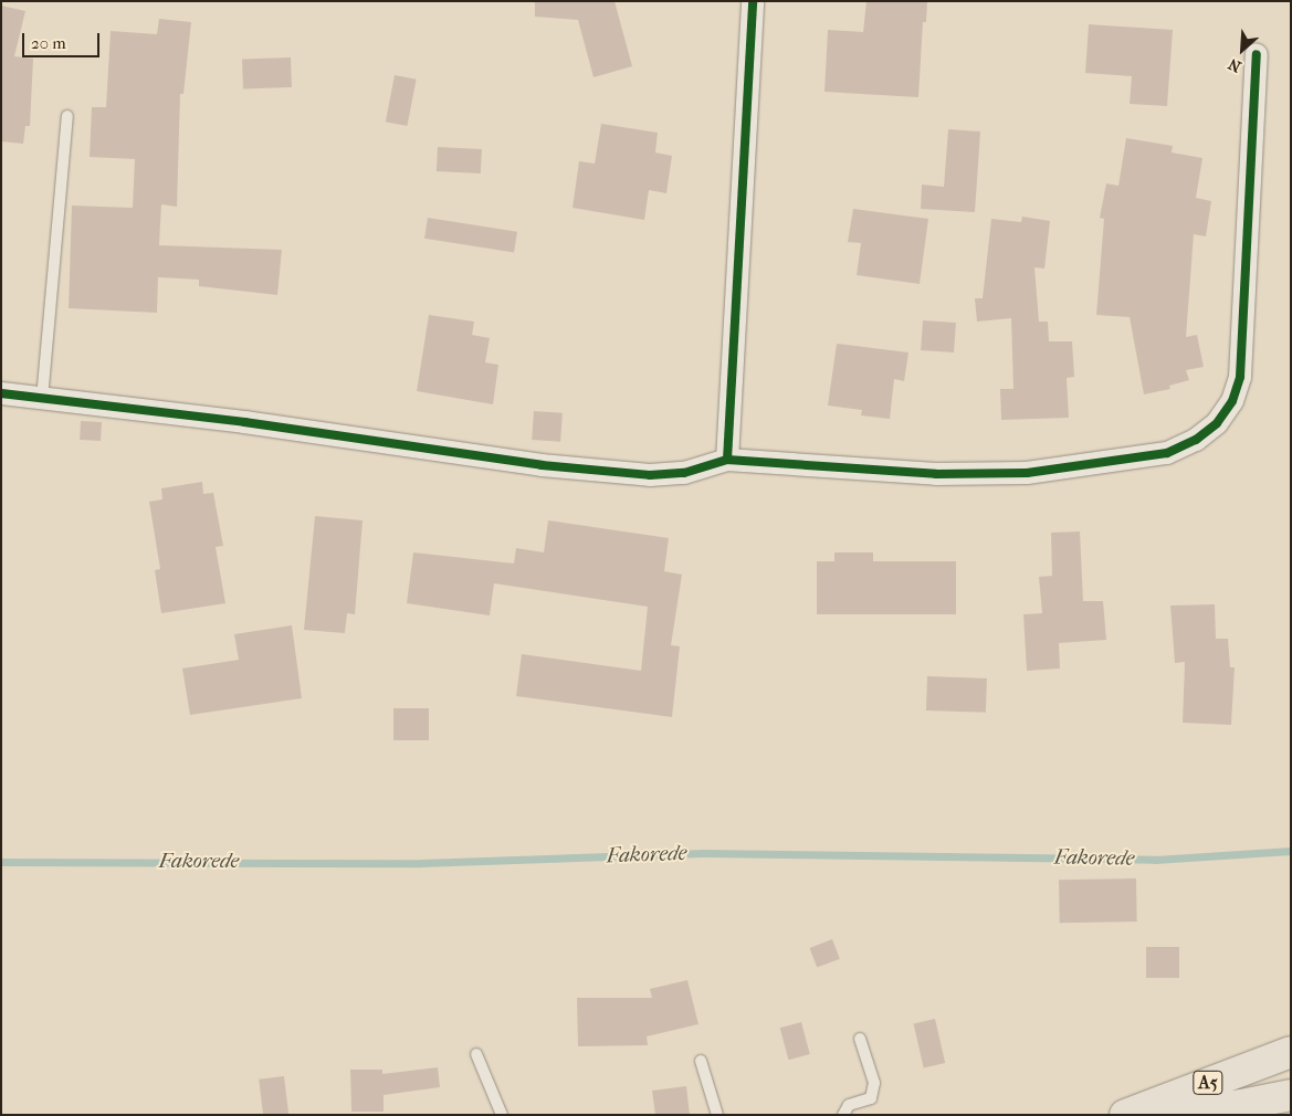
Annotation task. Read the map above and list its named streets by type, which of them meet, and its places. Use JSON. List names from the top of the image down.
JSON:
{
  "streets": {
    "highway": ["A5"]
  },
  "water": ["Fakorede"],
  "scale_bar": "20 m",
  "north": "bottom left"
}
